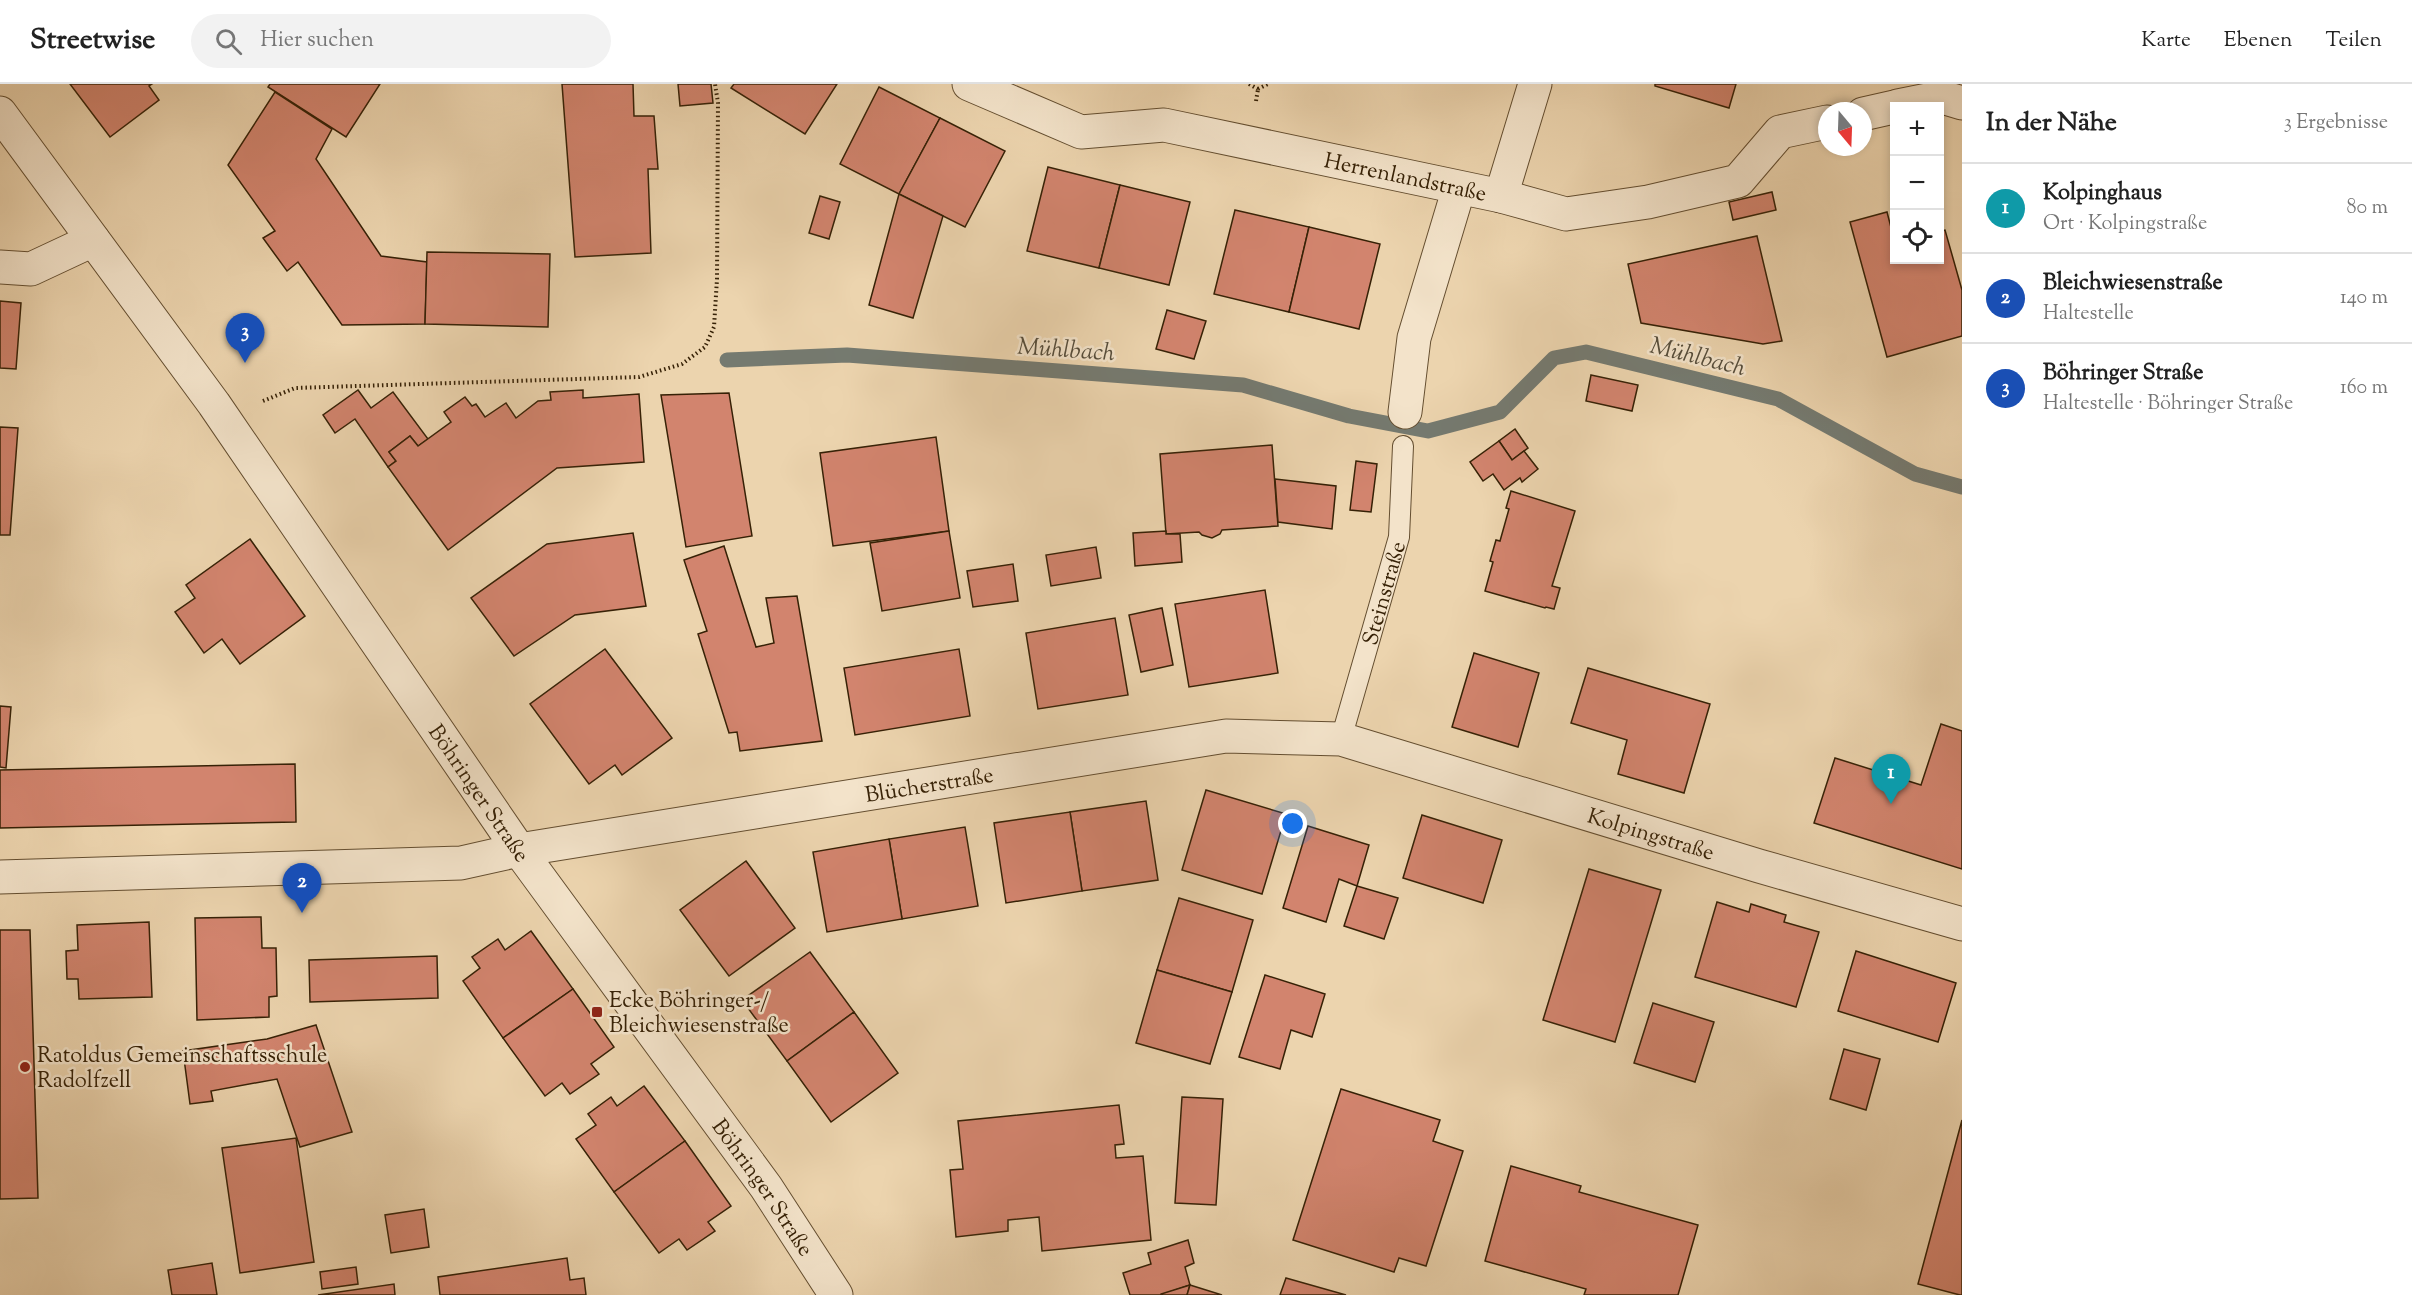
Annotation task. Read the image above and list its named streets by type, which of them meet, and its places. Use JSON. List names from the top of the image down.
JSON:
{
  "streets": {
    "street": [
      "Herrenlandstraße",
      "Blücherstraße",
      "Böhringer Straße",
      "Kolpingstraße"
    ],
    "lane": ["Steinstraße"]
  },
  "crossings": [
    ["Steinstraße", "Blücherstraße"],
    ["Steinstraße", "Kolpingstraße"],
    ["Blücherstraße", "Böhringer Straße"],
    ["Blücherstraße", "Kolpingstraße"]
  ],
  "water": ["Mühlbach"],
  "places": {
    "transit": ["Ecke Böhringer-/ Bleichwiesenstraße"],
    "other": ["Ratoldus Gemeinschaftsschule Radolfzell"]
  },
  "north": "bottom",
  "page": {
    "header": "Streetwise",
    "search": "Hier suchen",
    "nav": ["Karte", "Ebenen", "Teilen"],
    "heading": ["In der Nähe", "3 Ergebnisse"],
    "map_buttons": ["+", "−"],
    "list": [
      {
        "mark": "1",
        "name": "Kolpinghaus",
        "note": "Ort · Kolpingstraße",
        "value": "80 m"
      },
      {
        "mark": "2",
        "name": "Bleichwiesenstraße",
        "note": "Haltestelle",
        "value": "140 m"
      },
      {
        "mark": "3",
        "name": "Böhringer Straße",
        "note": "Haltestelle · Böhringer Straße",
        "value": "160 m"
      }
    ],
    "pins": ["3", "1", "2"]
  }
}
